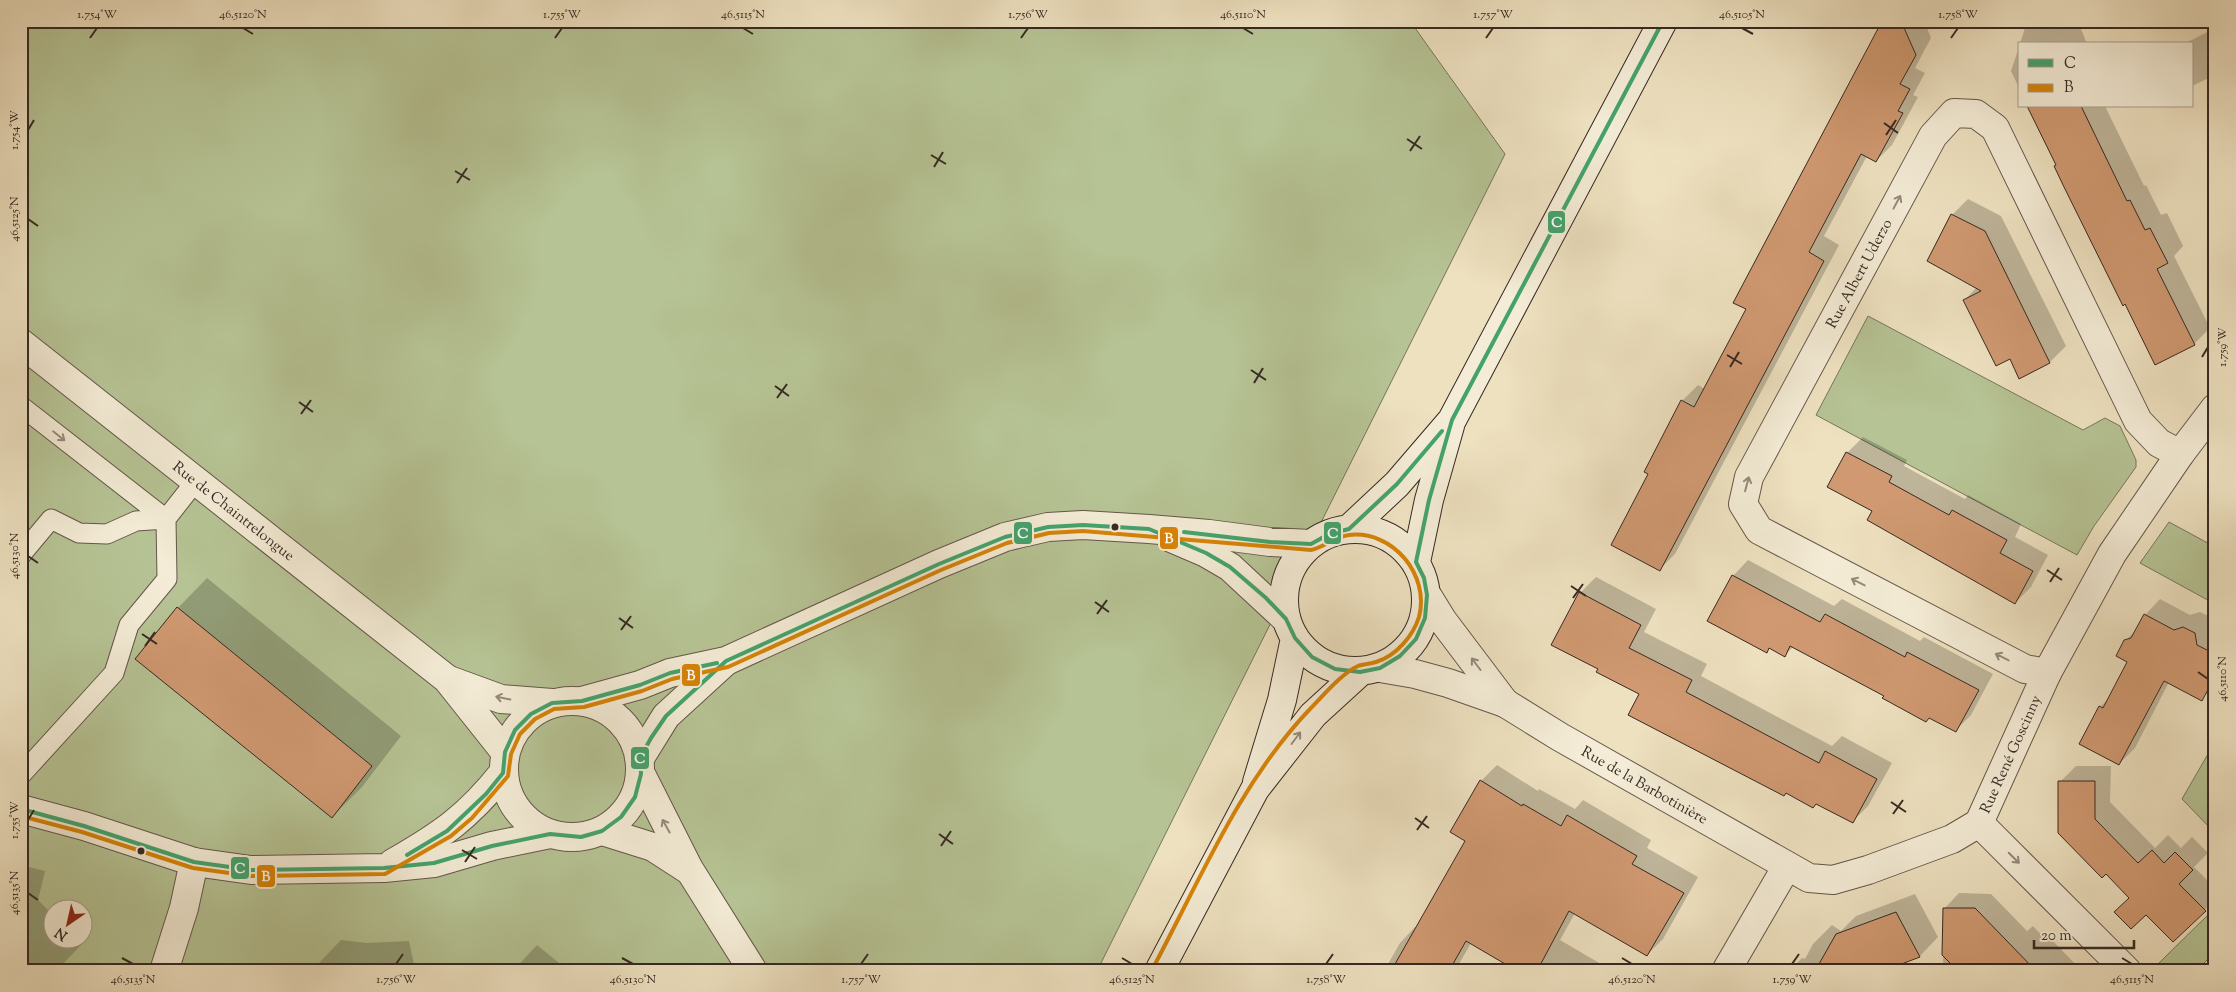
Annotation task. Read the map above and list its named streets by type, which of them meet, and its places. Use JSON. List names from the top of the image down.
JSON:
{
  "streets": {
    "street": [
      "Rue Albert Uderzo",
      "Rue de Chaintrelongue",
      "Rue René Goscinny",
      "Rue de la Barbotinière"
    ]
  },
  "crossings": [
    ["Rue Albert Uderzo", "Rue René Goscinny"],
    ["Rue René Goscinny", "Rue de la Barbotinière"]
  ],
  "lines": ["transit line C", "transit line B"],
  "legend": ["C", "B"],
  "scale_bar": "20 m",
  "north": "bottom left",
  "coordinates": [
    "1.754°W",
    "46.5120°N",
    "1.755°W",
    "46.5115°N",
    "1.756°W",
    "46.5110°N",
    "1.757°W",
    "46.5105°N",
    "1.758°W",
    "46.5125°N",
    "1.759°W",
    "46.5130°N",
    "46.5135°N"
  ]
}
